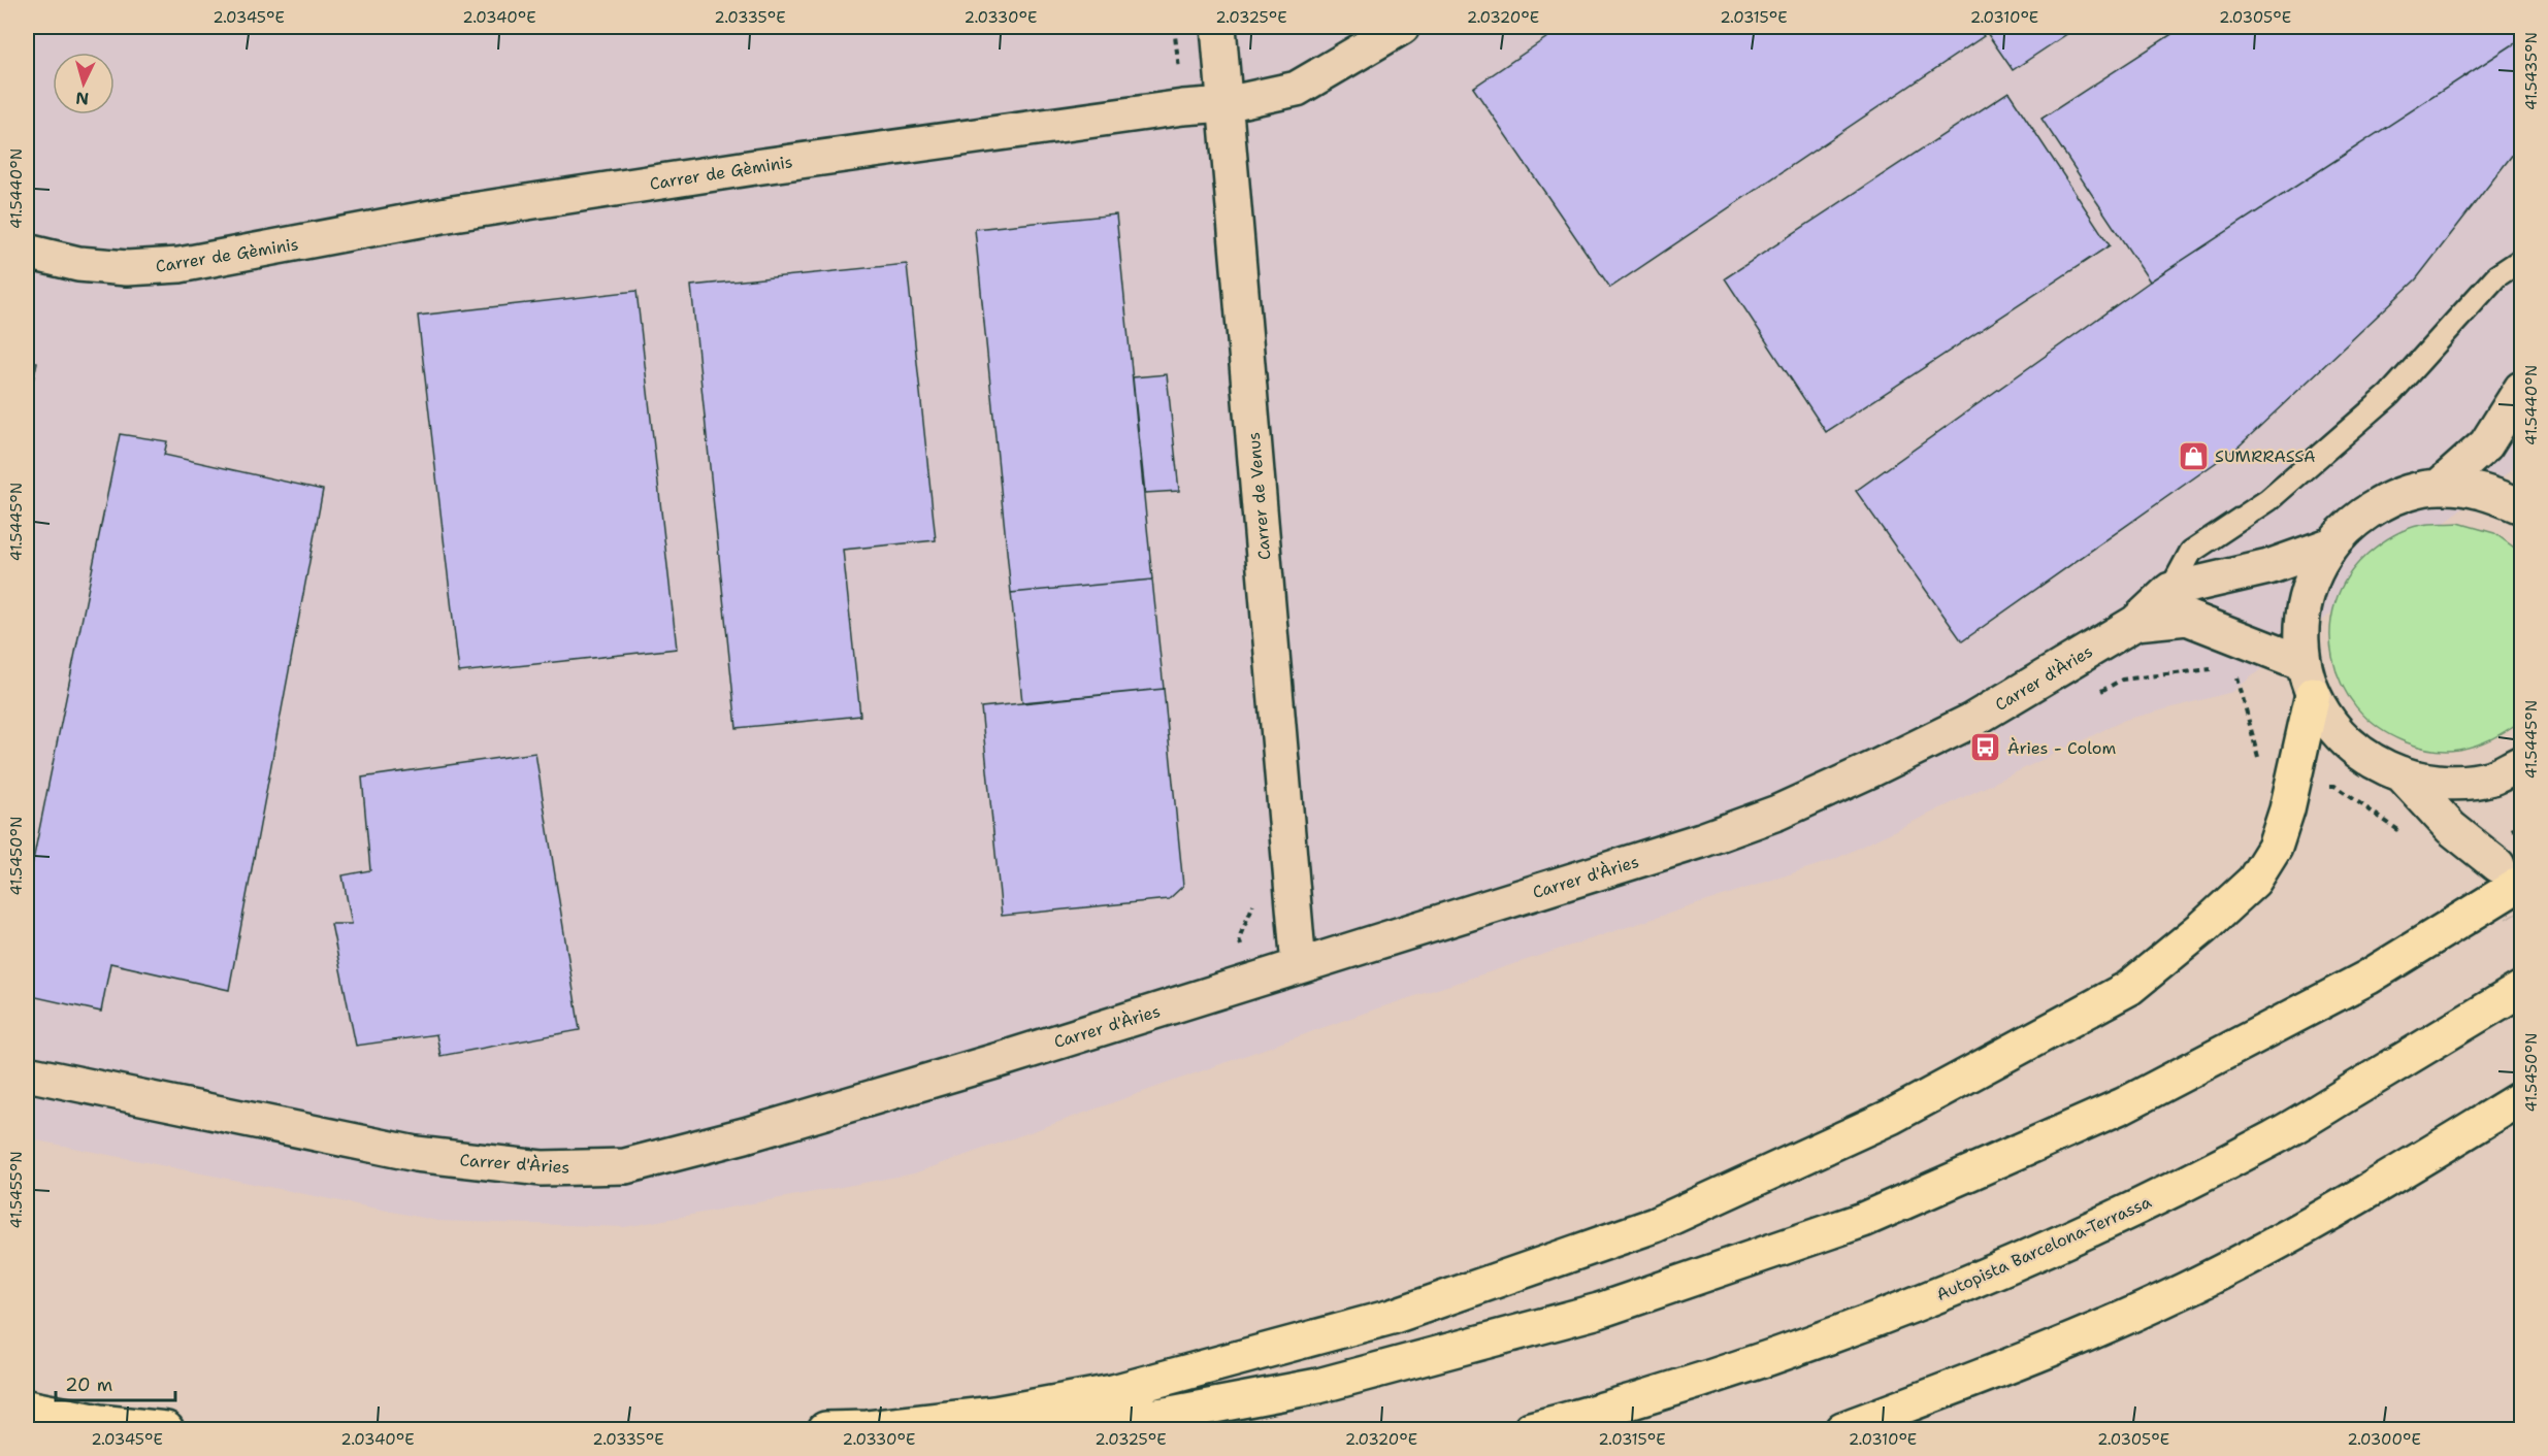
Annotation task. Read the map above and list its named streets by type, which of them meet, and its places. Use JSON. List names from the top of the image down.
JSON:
{
  "streets": {
    "highway": ["Autopista Barcelona-Terrassa"],
    "street": ["Carrer de Gèminis", "Carrer de Venus", "Carrer d'Àries"]
  },
  "crossings": [
    ["Carrer de Gèminis", "Carrer de Venus"],
    ["Carrer de Venus", "Carrer d'Àries"]
  ],
  "places": {
    "shop": ["SUMRRASSA"],
    "bus stop": ["Àries - Colom"]
  },
  "scale_bar": "20 m",
  "north": "bottom",
  "coordinates": [
    "2.0345°E",
    "2.0340°E",
    "2.0335°E",
    "2.0330°E",
    "2.0325°E",
    "2.0320°E",
    "2.0315°E",
    "2.0310°E",
    "2.0305°E",
    "41.5435°N",
    "41.5440°N",
    "41.5445°N",
    "41.5450°N",
    "41.5455°N",
    "2.0300°E"
  ]
}
